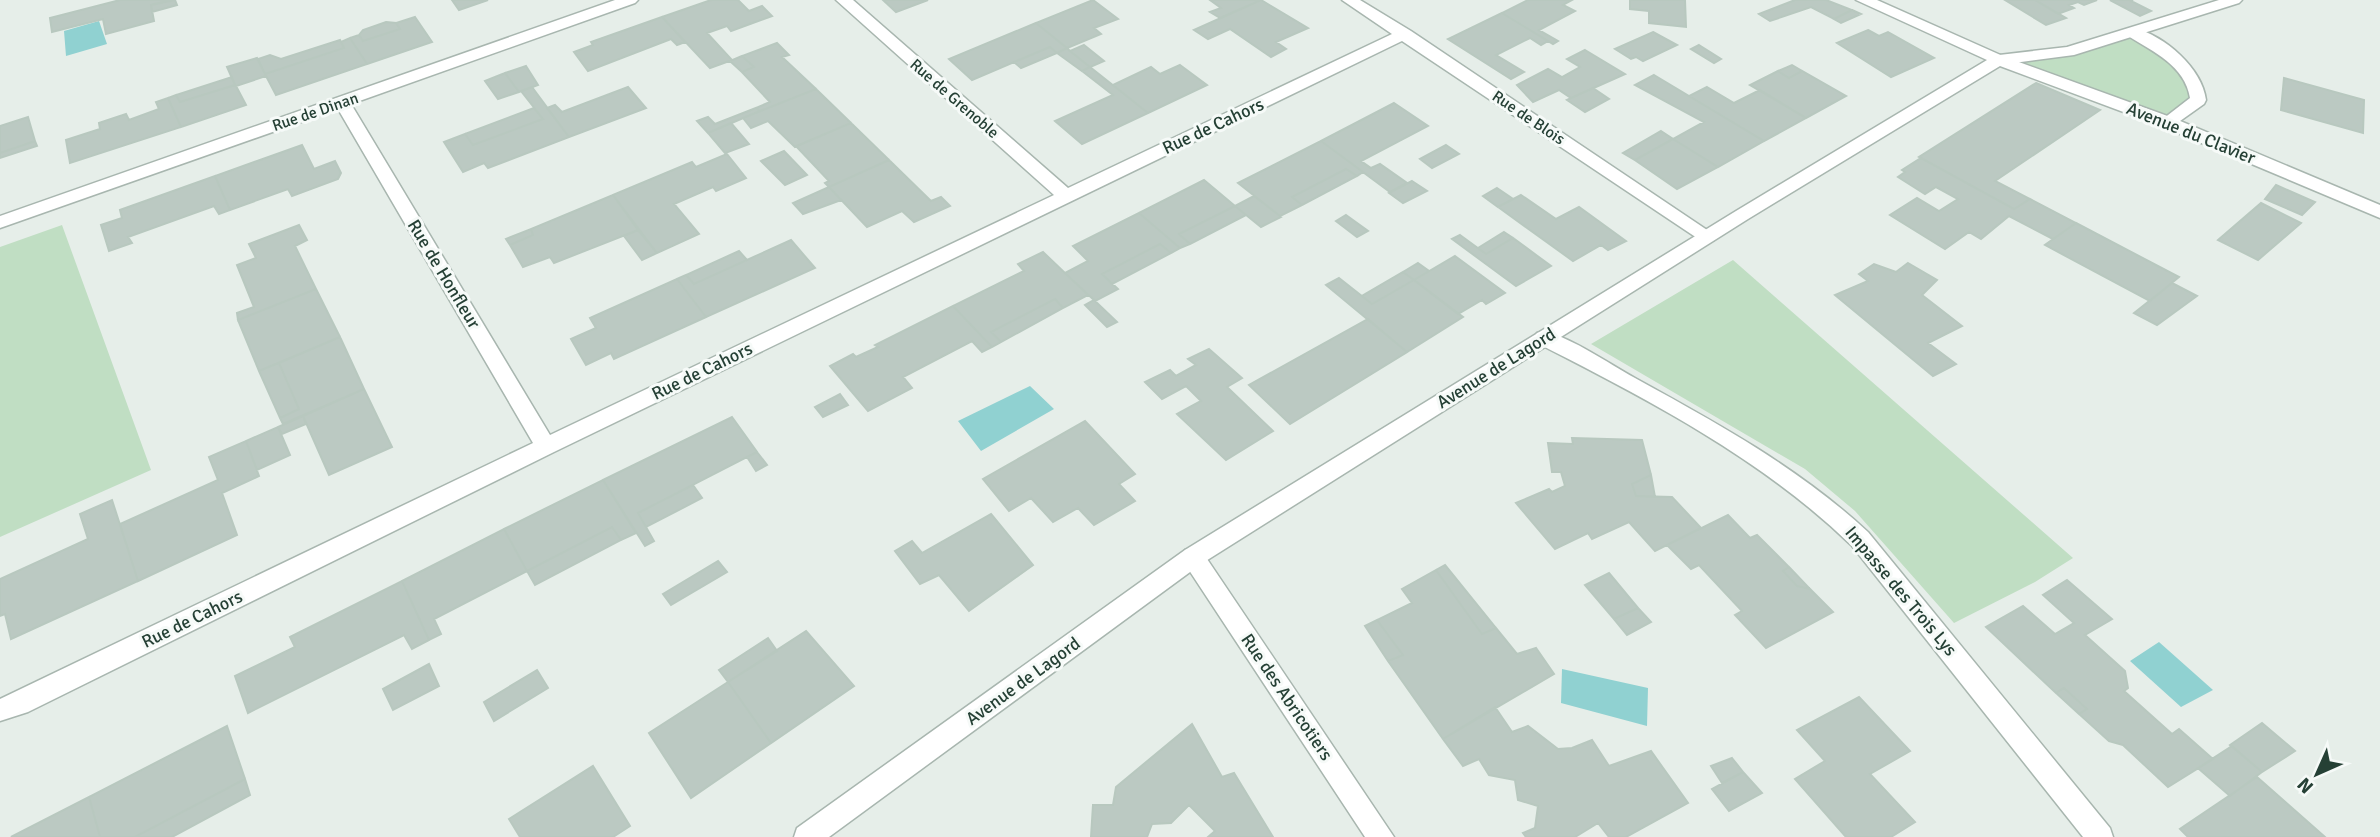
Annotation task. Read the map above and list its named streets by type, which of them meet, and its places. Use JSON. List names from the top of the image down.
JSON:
{
  "streets": {
    "street": [
      "Rue de Grenoble",
      "Rue de Dinan",
      "Rue de Blois",
      "Rue de Cahors",
      "Avenue du Clavier",
      "Rue de Honfleur",
      "Avenue de Lagord",
      "Impasse des Trois Lys",
      "Rue des Abricotiers"
    ]
  },
  "crossings": [
    ["Rue de Grenoble", "Rue de Cahors"],
    ["Rue de Dinan", "Rue de Honfleur"],
    ["Rue de Blois", "Rue de Cahors"],
    ["Rue de Blois", "Avenue de Lagord"],
    ["Rue de Cahors", "Rue de Honfleur"],
    ["Avenue du Clavier", "Avenue de Lagord"],
    ["Avenue de Lagord", "Impasse des Trois Lys"],
    ["Avenue de Lagord", "Rue des Abricotiers"]
  ],
  "north": "bottom left"
}
